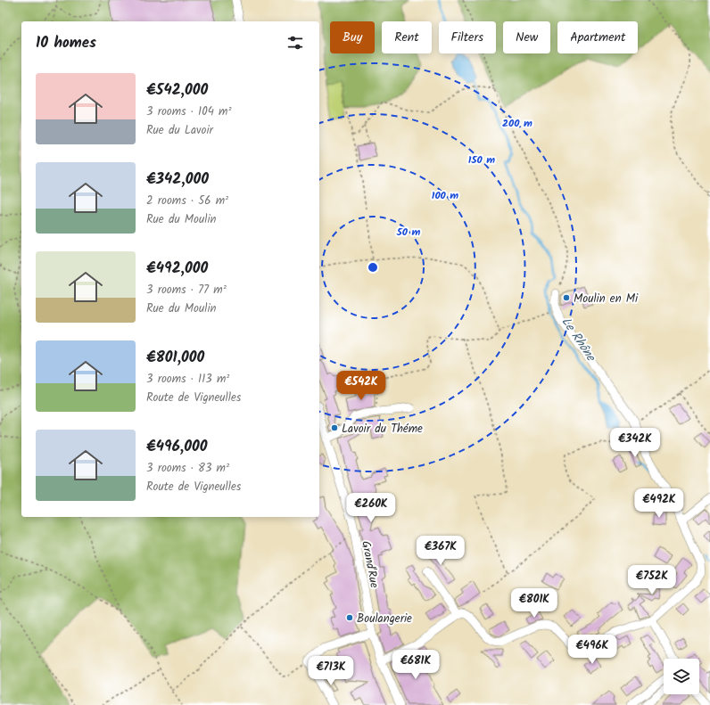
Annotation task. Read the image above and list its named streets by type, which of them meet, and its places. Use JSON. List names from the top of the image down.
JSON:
{
  "streets": {
    "street": ["Grand'Rue"]
  },
  "water": ["Le Rhône"],
  "places": ["Moulin en Mi", "Lavoir du Théme", "Boulangerie"],
  "page": {
    "chip": [
      "Buy",
      "Rent",
      "Filters",
      "New",
      "Apartment"
    ],
    "heading": "10 homes",
    "list": [
      {
        "name": "€542,000",
        "note": "3 rooms · 104 m² · Rue du Lavoir"
      },
      {
        "name": "€342,000",
        "note": "2 rooms · 56 m² · Rue du Moulin"
      },
      {
        "name": "€492,000",
        "note": "3 rooms · 77 m² · Rue du Moulin"
      },
      {
        "name": "€801,000",
        "note": "3 rooms · 113 m² · Route de Vigneulles"
      },
      {
        "name": "€496,000",
        "note": "3 rooms · 83 m² · Route de Vigneulles"
      }
    ],
    "price": [
      "€542K",
      "€342K",
      "€492K",
      "€260K",
      "€367K",
      "€752K",
      "€801K",
      "€496K",
      "€681K",
      "€713K"
    ]
  },
  "rings": [
    "200 m",
    "150 m",
    "100 m",
    "50 m"
  ]
}
